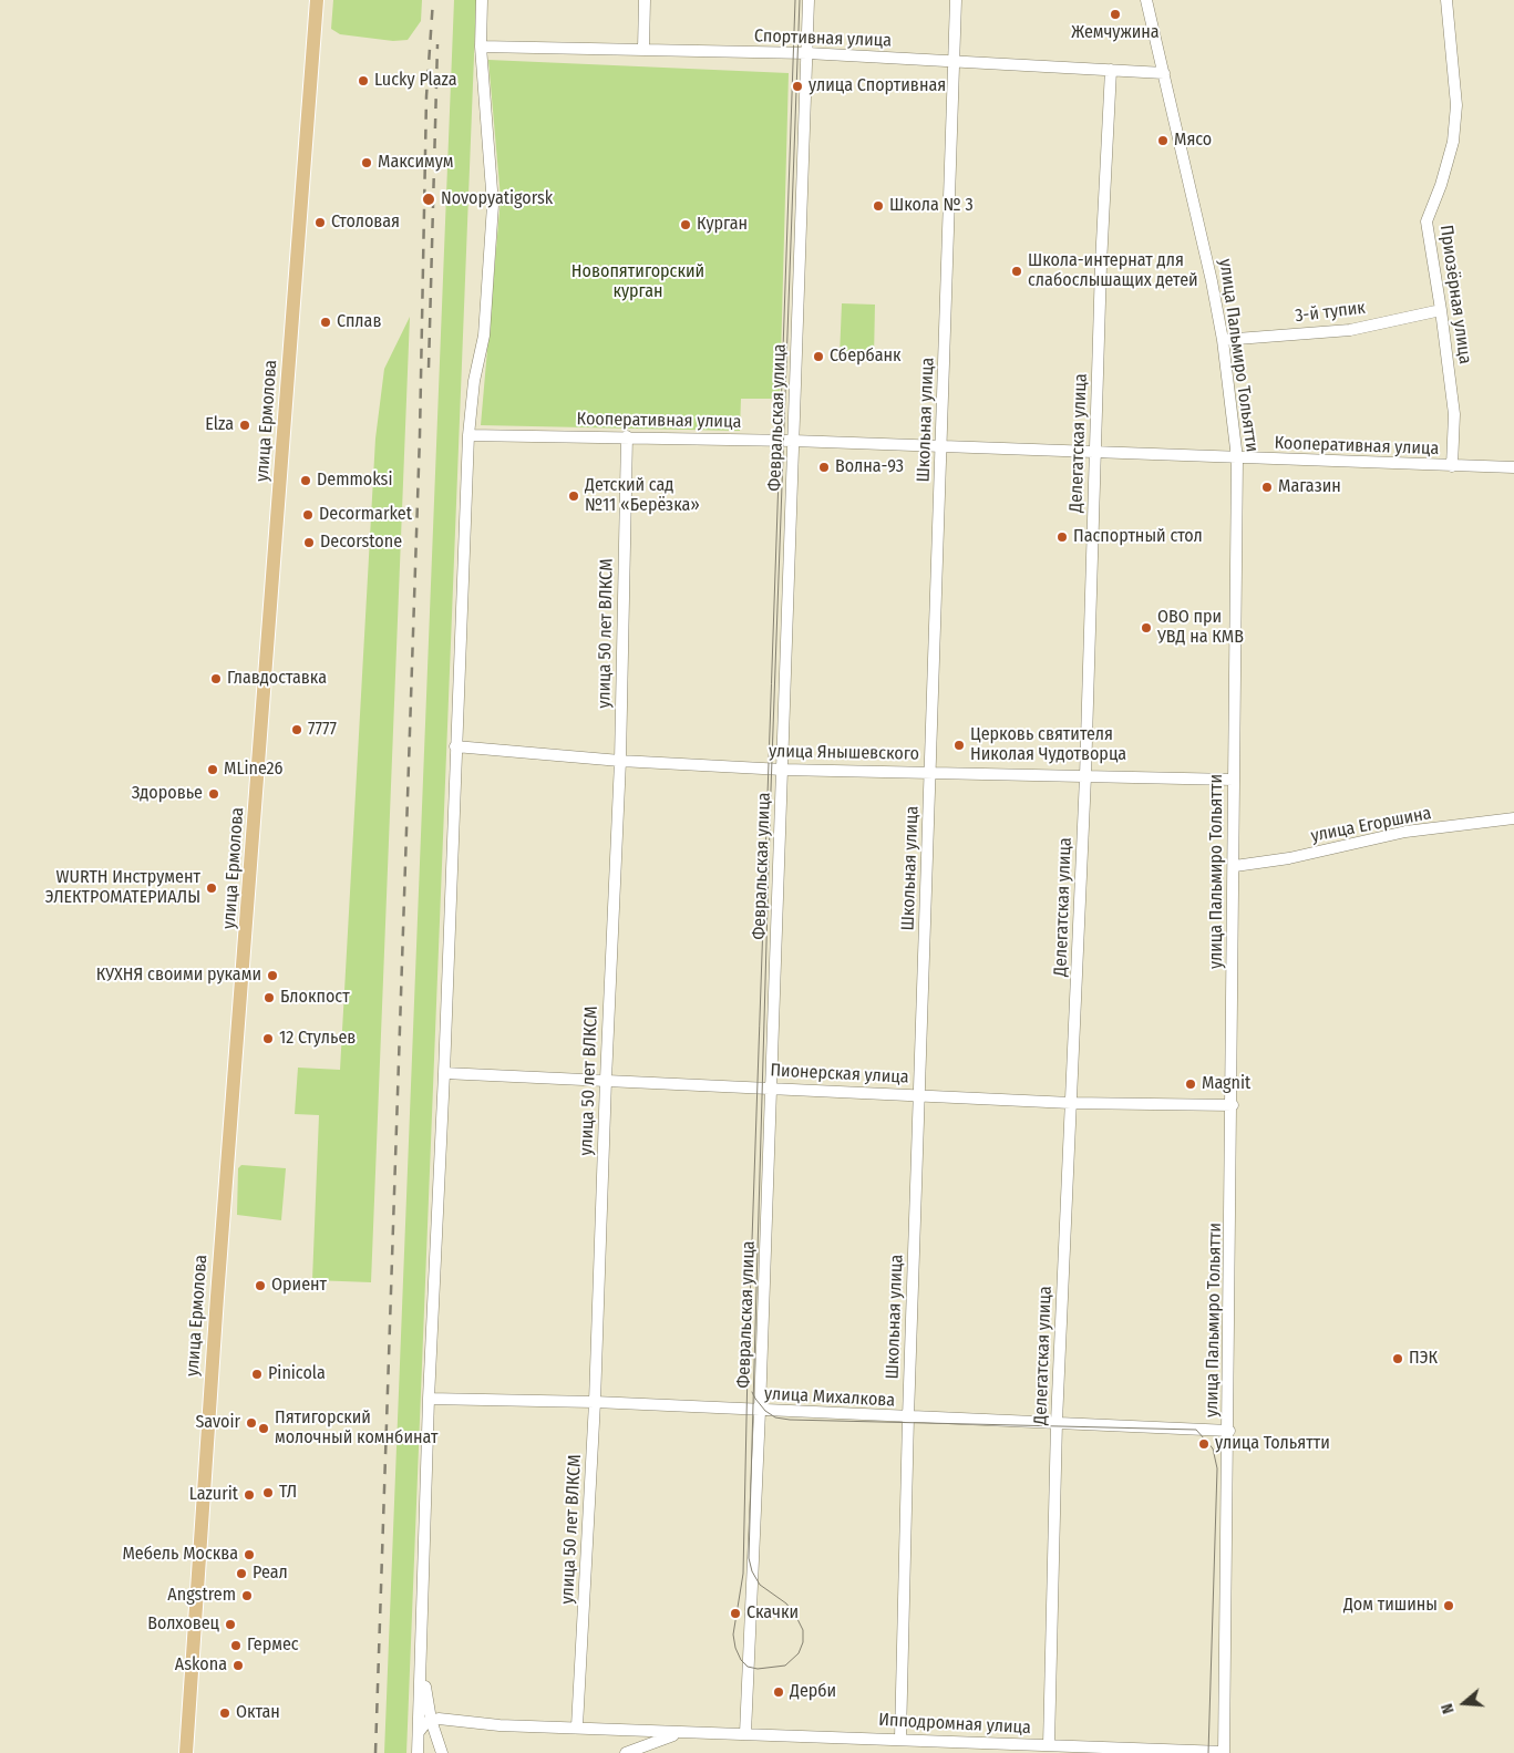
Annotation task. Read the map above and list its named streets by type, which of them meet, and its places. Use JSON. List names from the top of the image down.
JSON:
{
  "streets": {
    "main road": ["улица Ермолова"],
    "street": [
      "Спортивная улица",
      "Приозёрная улица",
      "3-й тупик",
      "улица Пальмиро Тольятти",
      "Февральская улица",
      "Школьная улица",
      "Кооперативная улица",
      "Делегатская улица",
      "улица 50 лет ВЛКСМ",
      "улица Янышевского",
      "улица Егоршина",
      "Пионерская улица",
      "улица Михалкова",
      "Ипподромная улица"
    ]
  },
  "crossings": [
    ["Спортивная улица", "улица Пальмиро Тольятти"],
    ["Спортивная улица", "Февральская улица"],
    ["Спортивная улица", "Школьная улица"],
    ["Спортивная улица", "Делегатская улица"],
    ["Приозёрная улица", "3-й тупик"],
    ["Приозёрная улица", "Кооперативная улица"],
    ["3-й тупик", "улица Пальмиро Тольятти"],
    ["улица Пальмиро Тольятти", "Кооперативная улица"],
    ["улица Пальмиро Тольятти", "улица Янышевского"],
    ["улица Пальмиро Тольятти", "улица Егоршина"],
    ["улица Пальмиро Тольятти", "Пионерская улица"],
    ["улица Пальмиро Тольятти", "улица Михалкова"],
    ["улица Пальмиро Тольятти", "Ипподромная улица"],
    ["Февральская улица", "Кооперативная улица"],
    ["Февральская улица", "улица Янышевского"],
    ["Февральская улица", "Пионерская улица"],
    ["Февральская улица", "улица Михалкова"],
    ["Февральская улица", "Ипподромная улица"],
    ["Школьная улица", "Кооперативная улица"],
    ["Школьная улица", "улица Янышевского"],
    ["Школьная улица", "Пионерская улица"],
    ["Школьная улица", "улица Михалкова"],
    ["Школьная улица", "Ипподромная улица"],
    ["Кооперативная улица", "Делегатская улица"],
    ["Кооперативная улица", "улица 50 лет ВЛКСМ"],
    ["Делегатская улица", "улица Янышевского"],
    ["Делегатская улица", "Пионерская улица"],
    ["Делегатская улица", "улица Михалкова"],
    ["Делегатская улица", "Ипподромная улица"],
    ["улица 50 лет ВЛКСМ", "улица Янышевского"],
    ["улица 50 лет ВЛКСМ", "Пионерская улица"],
    ["улица 50 лет ВЛКСМ", "улица Михалкова"],
    ["улица 50 лет ВЛКСМ", "Ипподромная улица"]
  ],
  "parks": ["Новопятигорский курган"],
  "places": [
    "Жемчужина",
    "Lucky Plaza",
    "улица Спортивная",
    "Мясо",
    "Максимум",
    "Novopyatigorsk",
    "Школа № 3",
    "Столовая",
    "Курган",
    "Школа-интернат для слабослышащих детей",
    "Сплав",
    "Сбербанк",
    "Elza",
    "Волна-93",
    "Demmoksi",
    "Магазин",
    "Детский сад №11 «Берёзка»",
    "Decormarket",
    "Паспортный стол",
    "Decorstone",
    "ОВО при УВД на КМВ",
    "Главдоставка",
    "7777",
    "Церковь святителя Николая Чудотворца",
    "MLine26",
    "Здоровье",
    "WURTH Инструмент ЭЛЕКТРОМАТЕРИАЛЫ",
    "КУХНЯ своими руками",
    "Блокпост",
    "12 Стульев",
    "Magnit",
    "Ориент",
    "ПЭК",
    "Pinicola",
    "Savoir",
    "Пятигорский молочный комнбинат",
    "улица Тольятти",
    "ТЛ",
    "Lazurit",
    "Мебель Москва",
    "Реал",
    "Angstrem",
    "Дом тишины",
    "Скачки",
    "Волховец",
    "Гермес",
    "Askona",
    "Дерби",
    "Октан"
  ],
  "north": "left"
}
